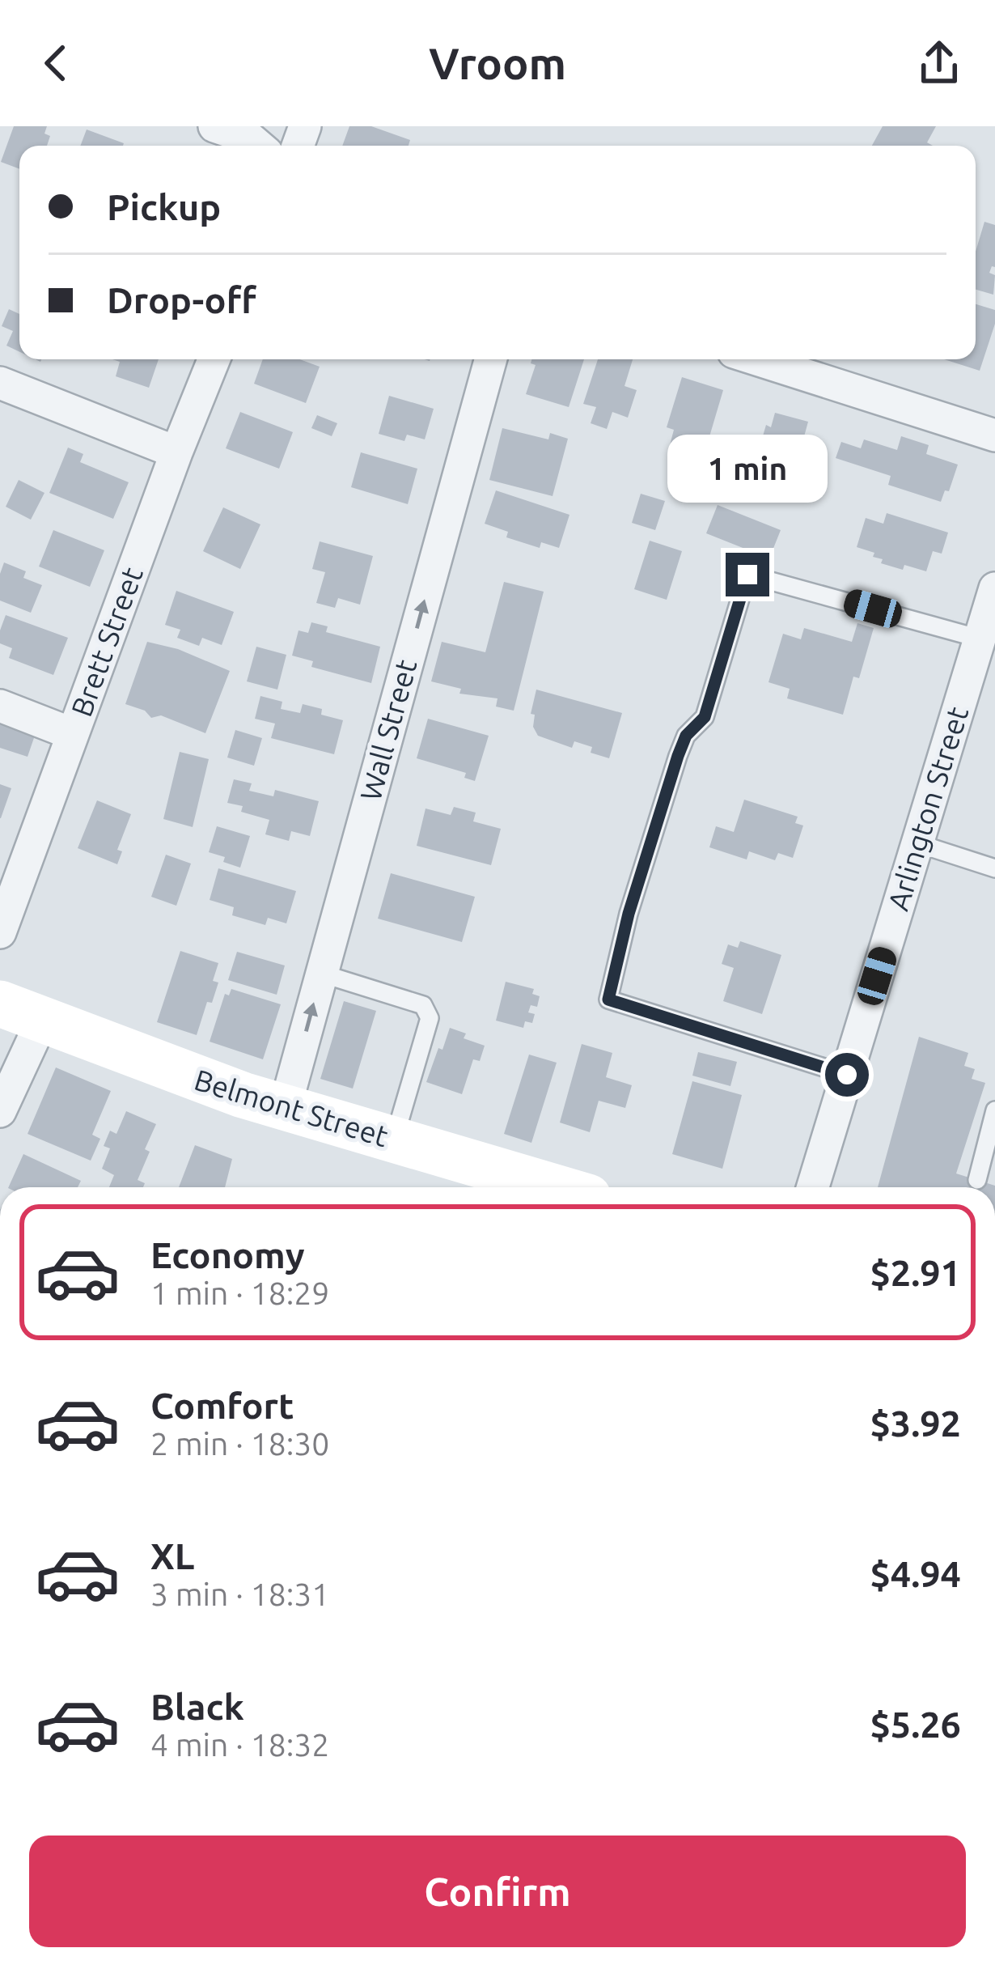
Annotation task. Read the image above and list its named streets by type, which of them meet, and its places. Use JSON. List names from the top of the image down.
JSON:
{
  "streets": {
    "main road": ["Belmont Street"],
    "street": ["Brett Street", "Wall Street", "Arlington Street"]
  },
  "crossings": [
    ["Wall Street", "Belmont Street"]
  ],
  "one_way": ["Wall Street"],
  "page": {
    "header": "Vroom",
    "banner": ["Pickup", "Drop-off"],
    "bubble": "1 min",
    "list": [
      {
        "name": "Economy",
        "note": "1 min · 18:29",
        "value": "$2.91"
      },
      {
        "name": "Comfort",
        "note": "2 min · 18:30",
        "value": "$3.92"
      },
      {
        "name": "XL",
        "note": "3 min · 18:31",
        "value": "$4.94"
      },
      {
        "name": "Black",
        "note": "4 min · 18:32",
        "value": "$5.26"
      }
    ],
    "buttons": "Confirm"
  }
}
